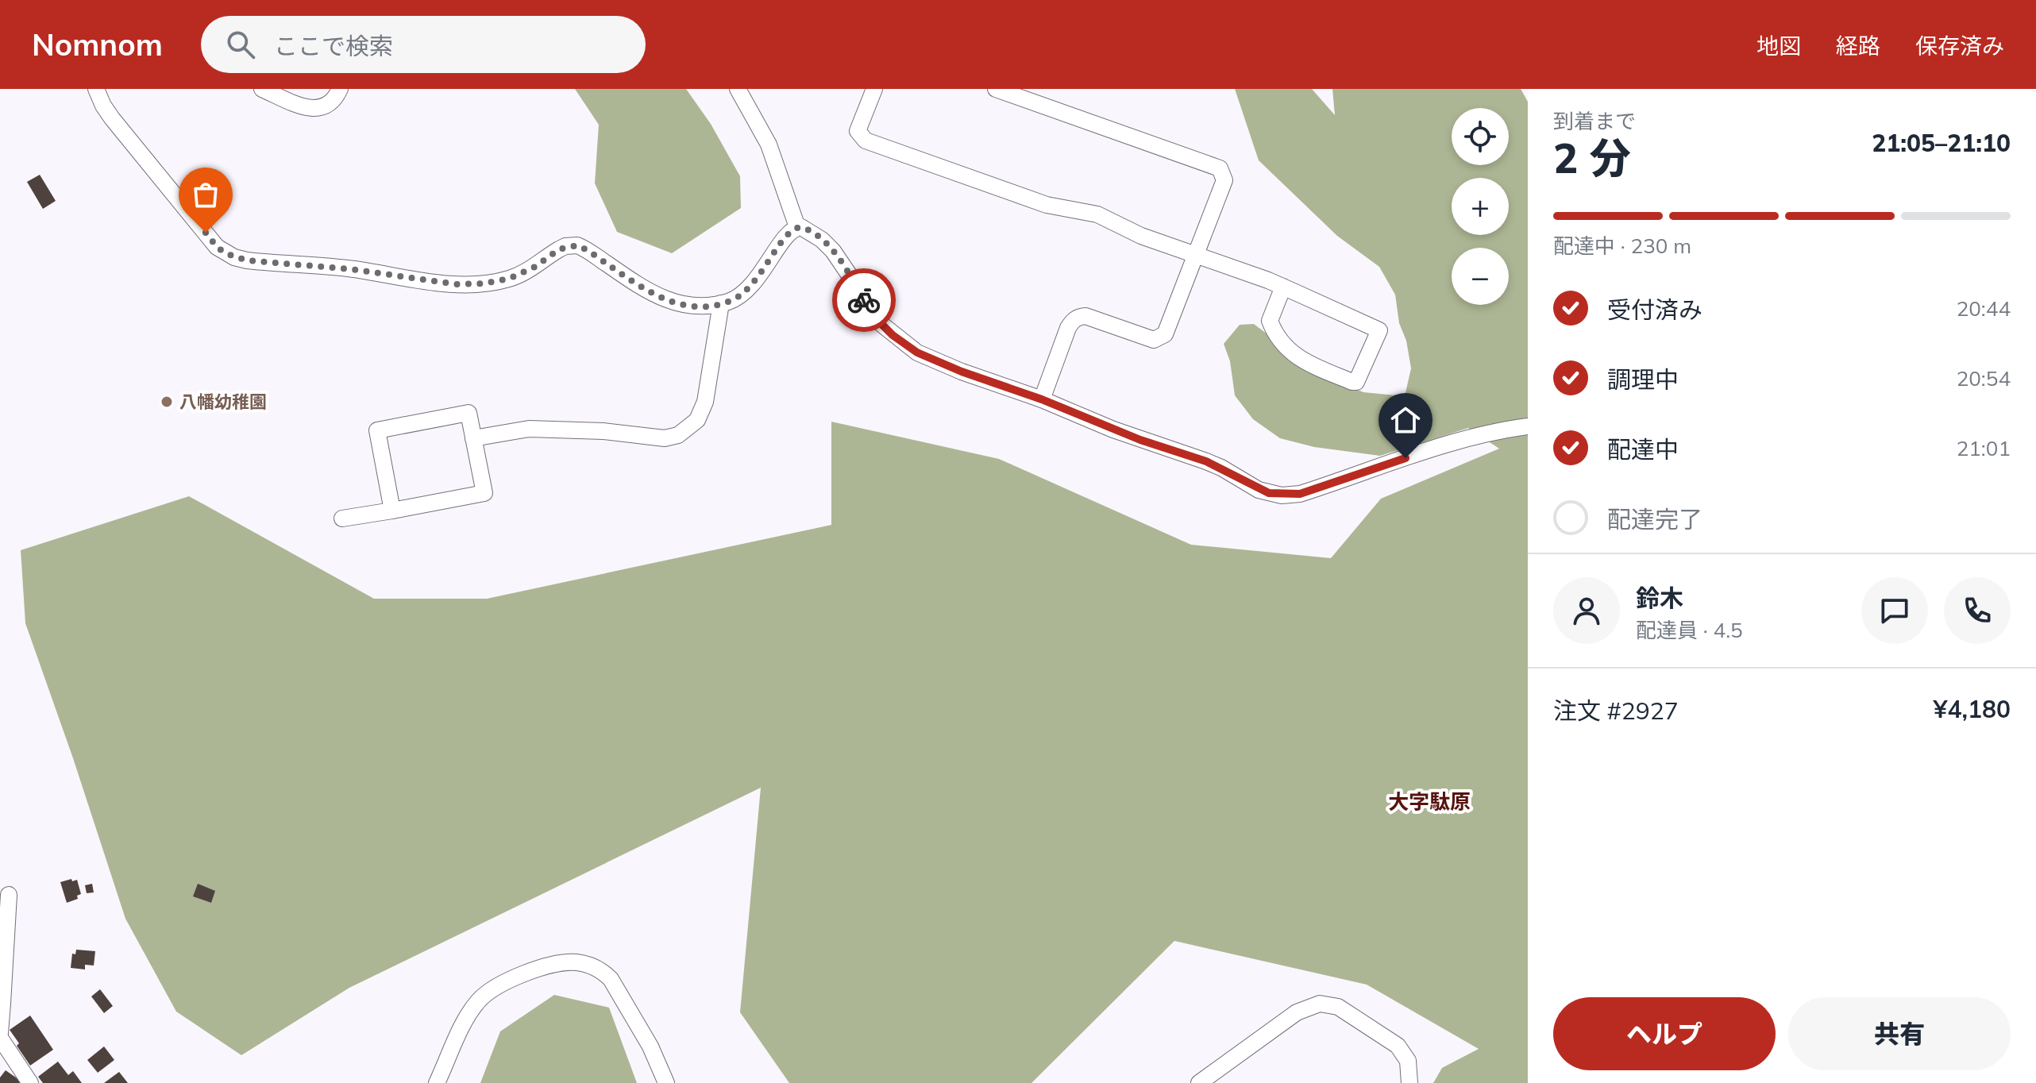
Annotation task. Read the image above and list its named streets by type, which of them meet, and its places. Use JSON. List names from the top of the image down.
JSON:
{
  "districts": ["大字駄原"],
  "places": ["八幡幼稚園"],
  "page": {
    "header": "Nomnom",
    "search": "ここで検索",
    "nav": ["地図", "経路", "保存済み"],
    "heading": ["2 分", "到着まで", "21:05–21:10"],
    "panel": [
      "鈴木",
      "配達員 · 4.5",
      "注文 #2927",
      "¥4,180"
    ],
    "map_buttons": ["+", "−"],
    "bar": "配達中 · 230 m",
    "list": [
      ["受付済み", "20:44"],
      ["調理中", "20:54"],
      ["配達中", "21:01"],
      "配達完了"
    ],
    "buttons": ["ヘルプ", "共有"]
  }
}
